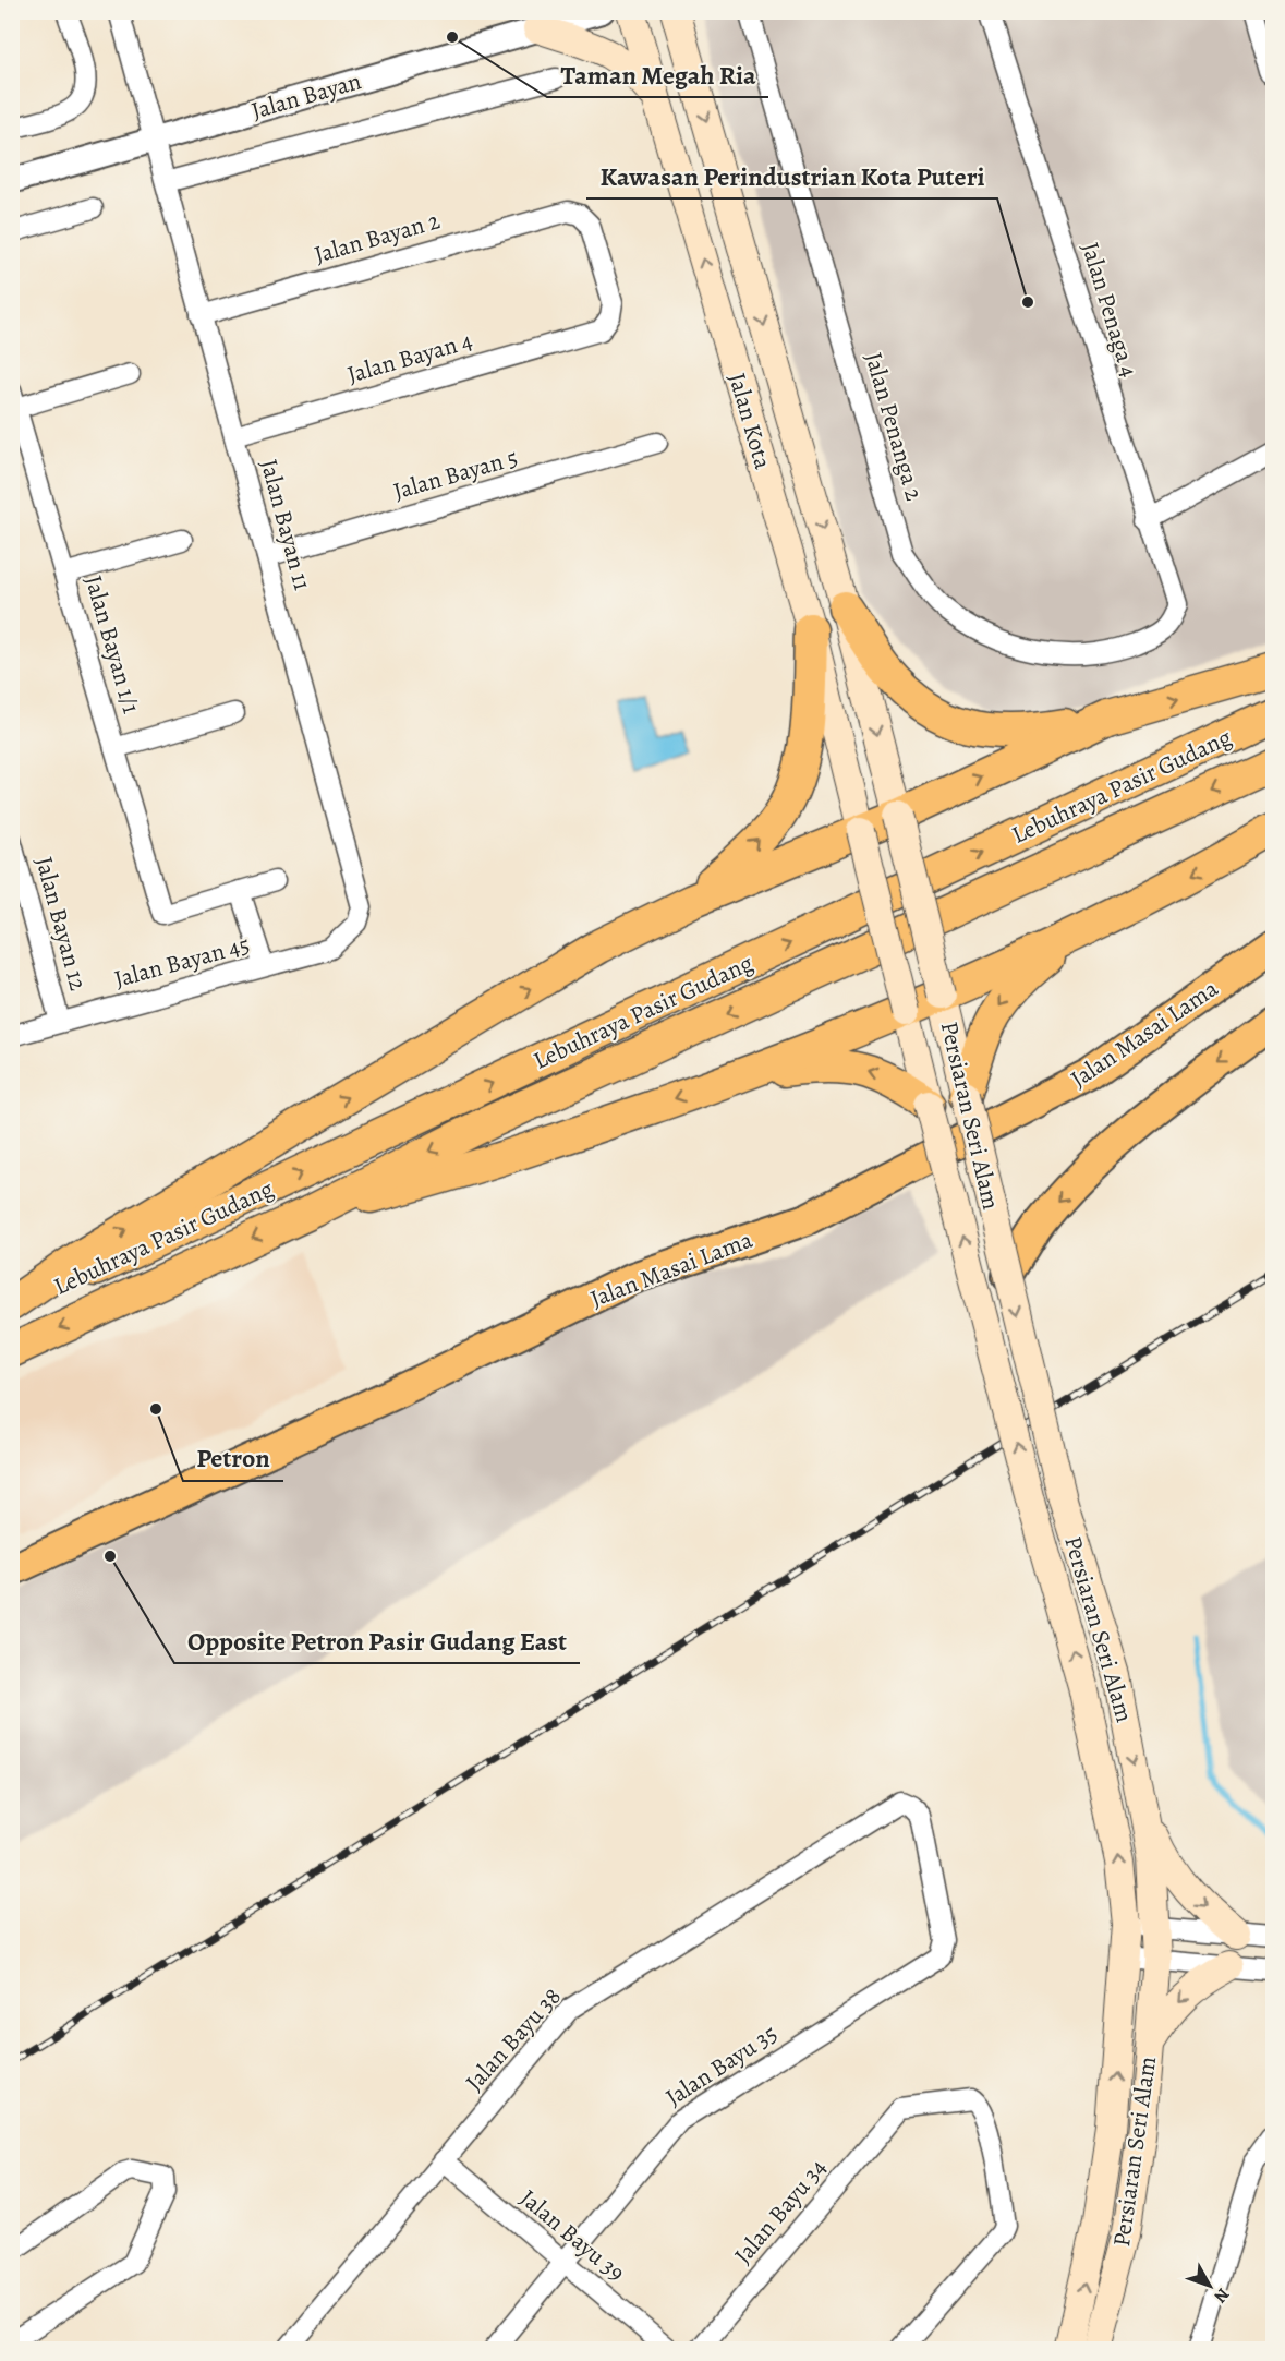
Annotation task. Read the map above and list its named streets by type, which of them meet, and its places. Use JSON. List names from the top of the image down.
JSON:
{
  "streets": {
    "highway": ["Lebuhraya Pasir Gudang"],
    "main road": ["Jalan Kota", "Jalan Masai Lama", "Persiaran Seri Alam"],
    "street": [
      "Jalan Bayan",
      "Jalan Bayan 2",
      "Jalan Penaga 4",
      "Jalan Bayan 4",
      "Jalan Penanga 2",
      "Jalan Bayan 5",
      "Jalan Bayan 11",
      "Jalan Bayan 1/1",
      "Jalan Bayan 12",
      "Jalan Bayan 45",
      "Jalan Bayu 38",
      "Jalan Bayu 35",
      "Jalan Bayu 34",
      "Jalan Bayu 39"
    ]
  },
  "crossings": [
    ["Jalan Bayan", "Jalan Bayan 11"],
    ["Jalan Bayan 2", "Jalan Bayan 4"],
    ["Jalan Bayan 2", "Jalan Bayan 11"],
    ["Jalan Penaga 4", "Jalan Penanga 2"],
    ["Jalan Bayan 4", "Jalan Bayan 11"],
    ["Jalan Kota", "Persiaran Seri Alam"],
    ["Jalan Bayan 5", "Jalan Bayan 11"],
    ["Jalan Bayan 11", "Jalan Bayan 45"],
    ["Jalan Bayan 12", "Jalan Bayan 45"],
    ["Jalan Bayu 38", "Jalan Bayu 35"],
    ["Jalan Bayu 38", "Jalan Bayu 39"],
    ["Jalan Bayu 35", "Jalan Bayu 39"]
  ],
  "places": [
    "Taman Megah Ria",
    "Kawasan Perindustrian Kota Puteri",
    "Petron",
    "Opposite Petron Pasir Gudang East"
  ],
  "north": "bottom right"
}
